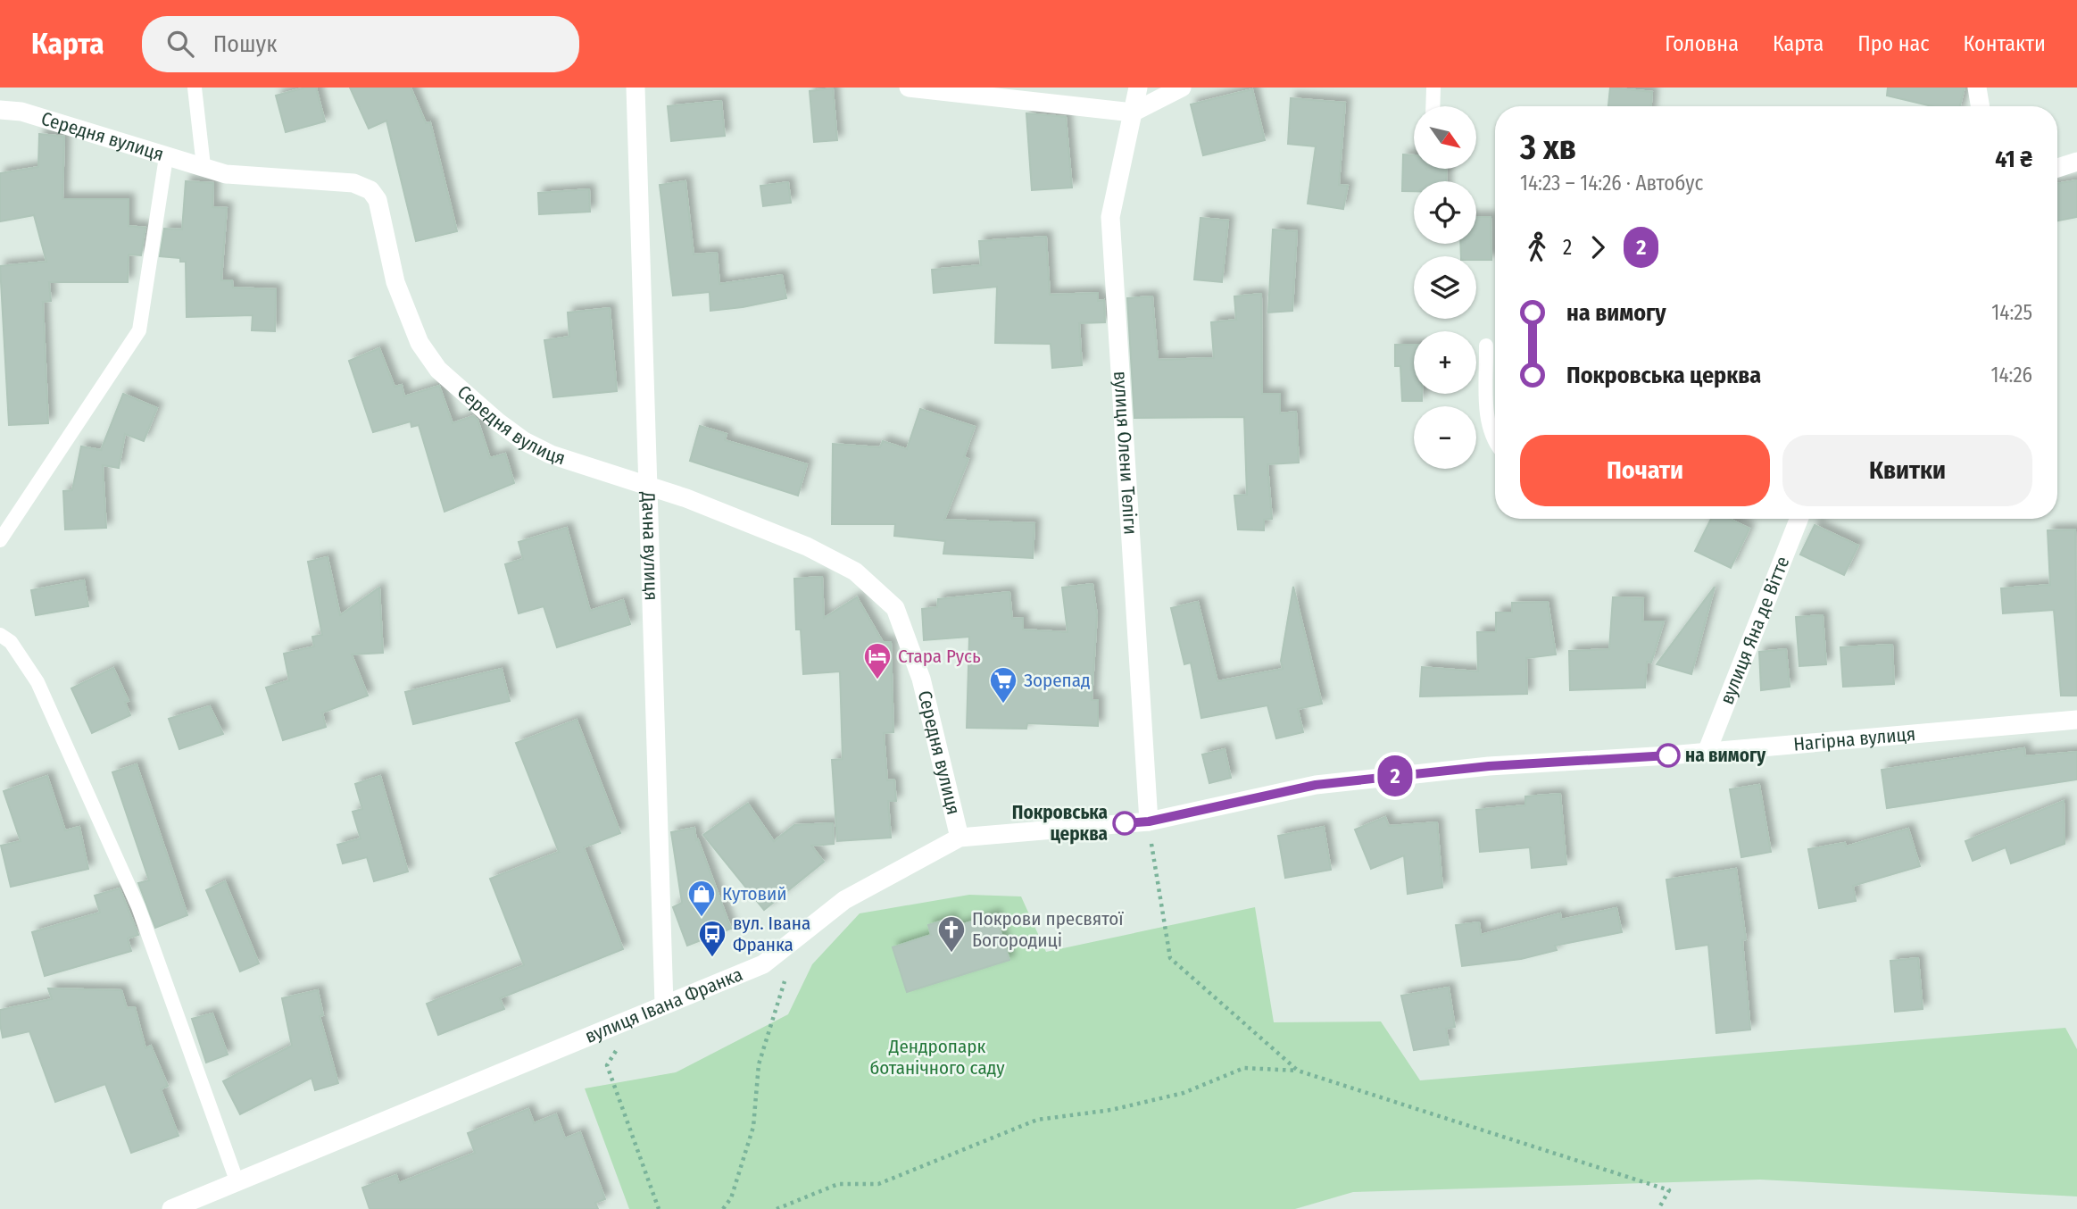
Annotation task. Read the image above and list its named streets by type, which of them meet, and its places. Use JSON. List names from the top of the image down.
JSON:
{
  "streets": {
    "street": [
      "Середня вулиця",
      "вулиця Олени Теліги",
      "Дачна вулиця",
      "вулиця Яна де Вітте",
      "Нагірна вулиця",
      "вулиця Івана Франка"
    ]
  },
  "crossings": [
    ["Середня вулиця", "Дачна вулиця"],
    ["Середня вулиця", "вулиця Івана Франка"],
    ["вулиця Олени Теліги", "Нагірна вулиця"],
    ["вулиця Олени Теліги", "вулиця Івана Франка"],
    ["Дачна вулиця", "вулиця Івана Франка"],
    ["вулиця Яна де Вітте", "Нагірна вулиця"],
    ["Нагірна вулиця", "вулиця Івана Франка"]
  ],
  "parks": ["Дендропарк ботанічного саду"],
  "places": {
    "hotel": ["Стара Русь"],
    "supermarket": ["Зорепад"],
    "other": ["на вимогу", "Покровська церква"],
    "shop": ["Кутовий"],
    "church": ["Покрови пресвятої Богородиці"],
    "bus stop": ["вул. Івана Франка"]
  },
  "lines": ["bus line 2"],
  "north": "bottom right",
  "page": {
    "header": "Карта",
    "search": "Пошук",
    "nav": [
      "Головна",
      "Карта",
      "Про нас",
      "Контакти"
    ],
    "on_map": "2",
    "map_buttons": ["+", "−"],
    "heading": ["3 хв", "14:23 – 14:26 · Автобус", "41 ₴"],
    "legs": ["2", "2"],
    "list": [
      {
        "name": "на вимогу",
        "value": "14:25"
      },
      {
        "name": "Покровська церква",
        "value": "14:26"
      }
    ],
    "buttons": ["Почати", "Квитки"]
  }
}
